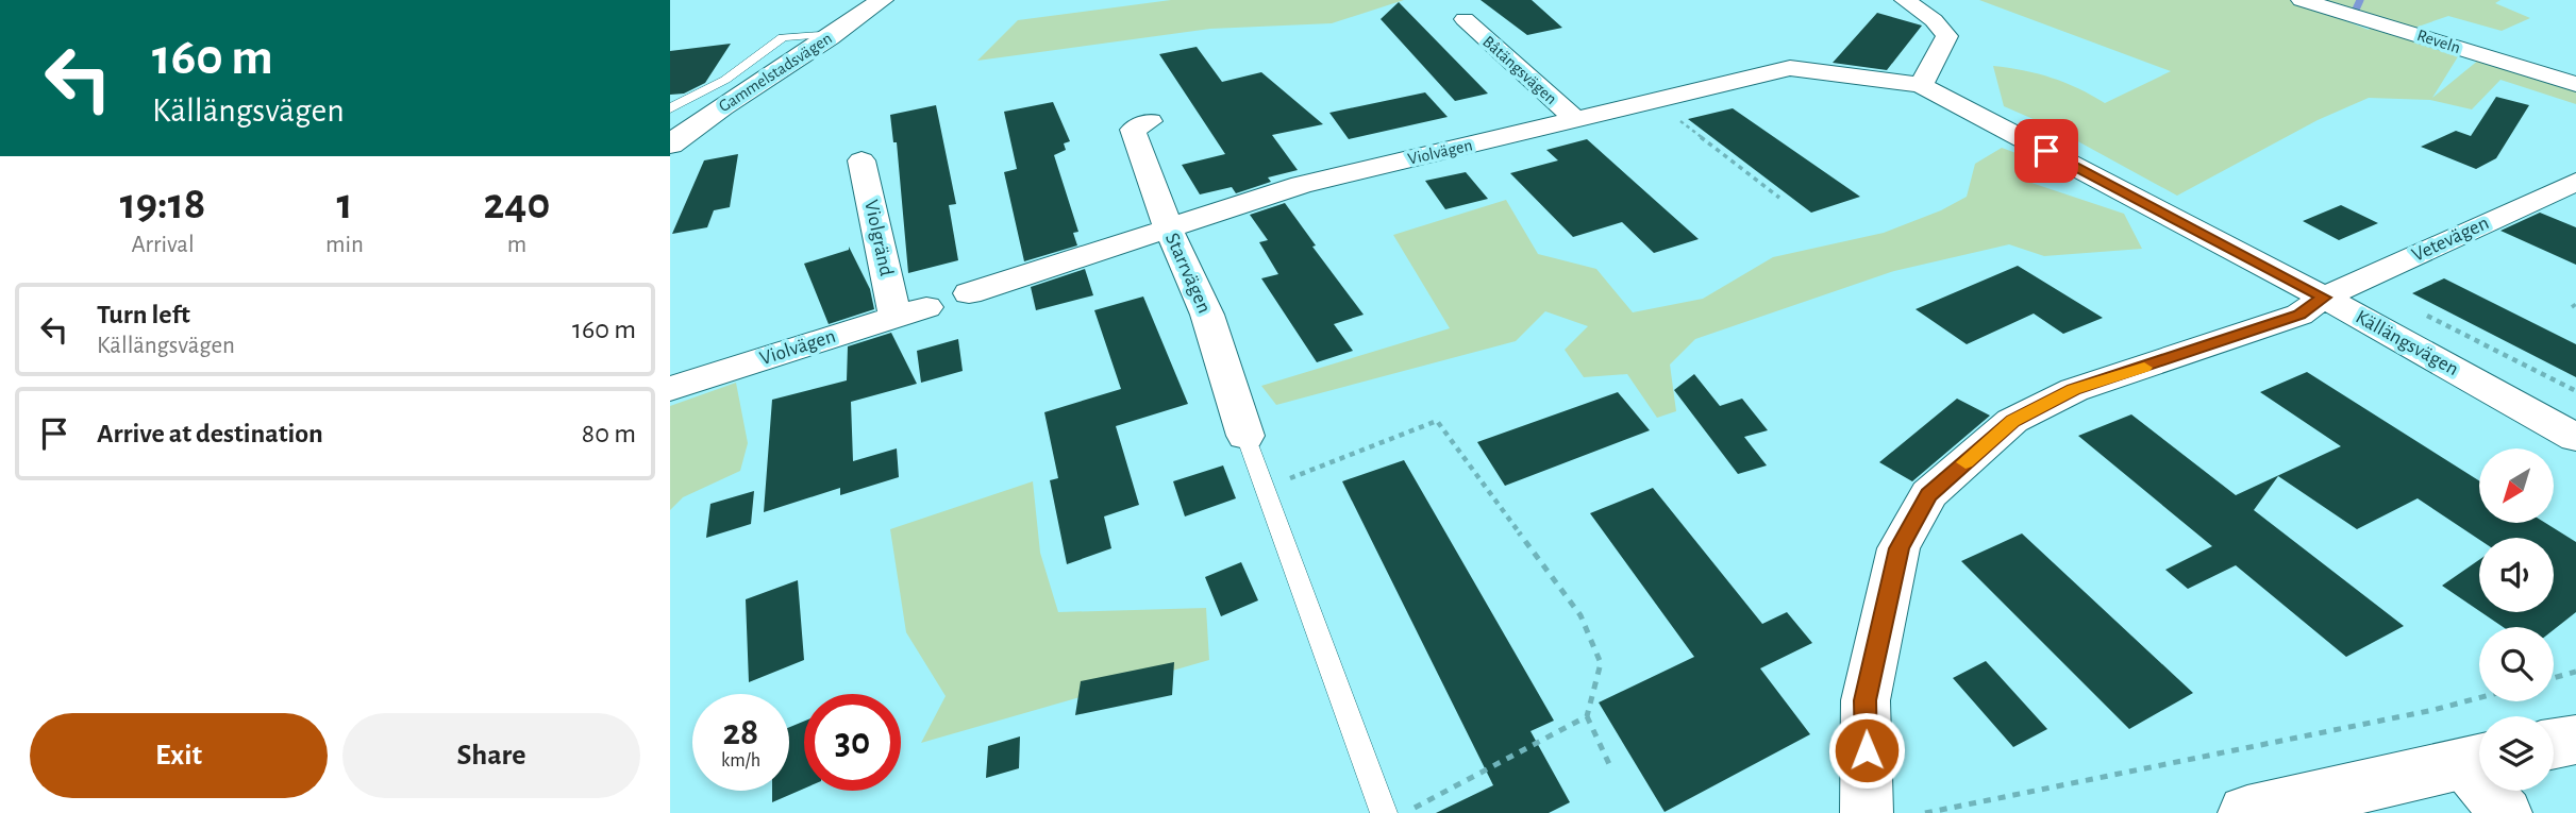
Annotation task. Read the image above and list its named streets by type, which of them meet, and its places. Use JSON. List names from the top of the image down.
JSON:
{
  "streets": {
    "street": [
      "Reveln",
      "Båtängsvägen",
      "Gammelstadsvägen",
      "Violvägen",
      "Violgränd",
      "Vetevägen",
      "Starrvägen",
      "Källängsvägen"
    ]
  },
  "crossings": [
    ["Båtängsvägen", "Violvägen"],
    ["Violvägen", "Violgränd"],
    ["Violvägen", "Starrvägen"],
    ["Violvägen", "Källängsvägen"],
    ["Vetevägen", "Källängsvägen"]
  ],
  "north": "bottom left",
  "page": {
    "turn": ["160 m", "Källängsvägen"],
    "eta": [
      "19:18",
      "Arrival",
      "1",
      "min",
      "240",
      "m"
    ],
    "list": [
      {
        "name": "Turn left",
        "note": "Källängsvägen",
        "value": "160 m"
      },
      {
        "name": "Arrive at destination",
        "value": "80 m"
      }
    ],
    "speed": "28 km/h",
    "limit": "30",
    "buttons": ["Exit", "Share"]
  }
}
